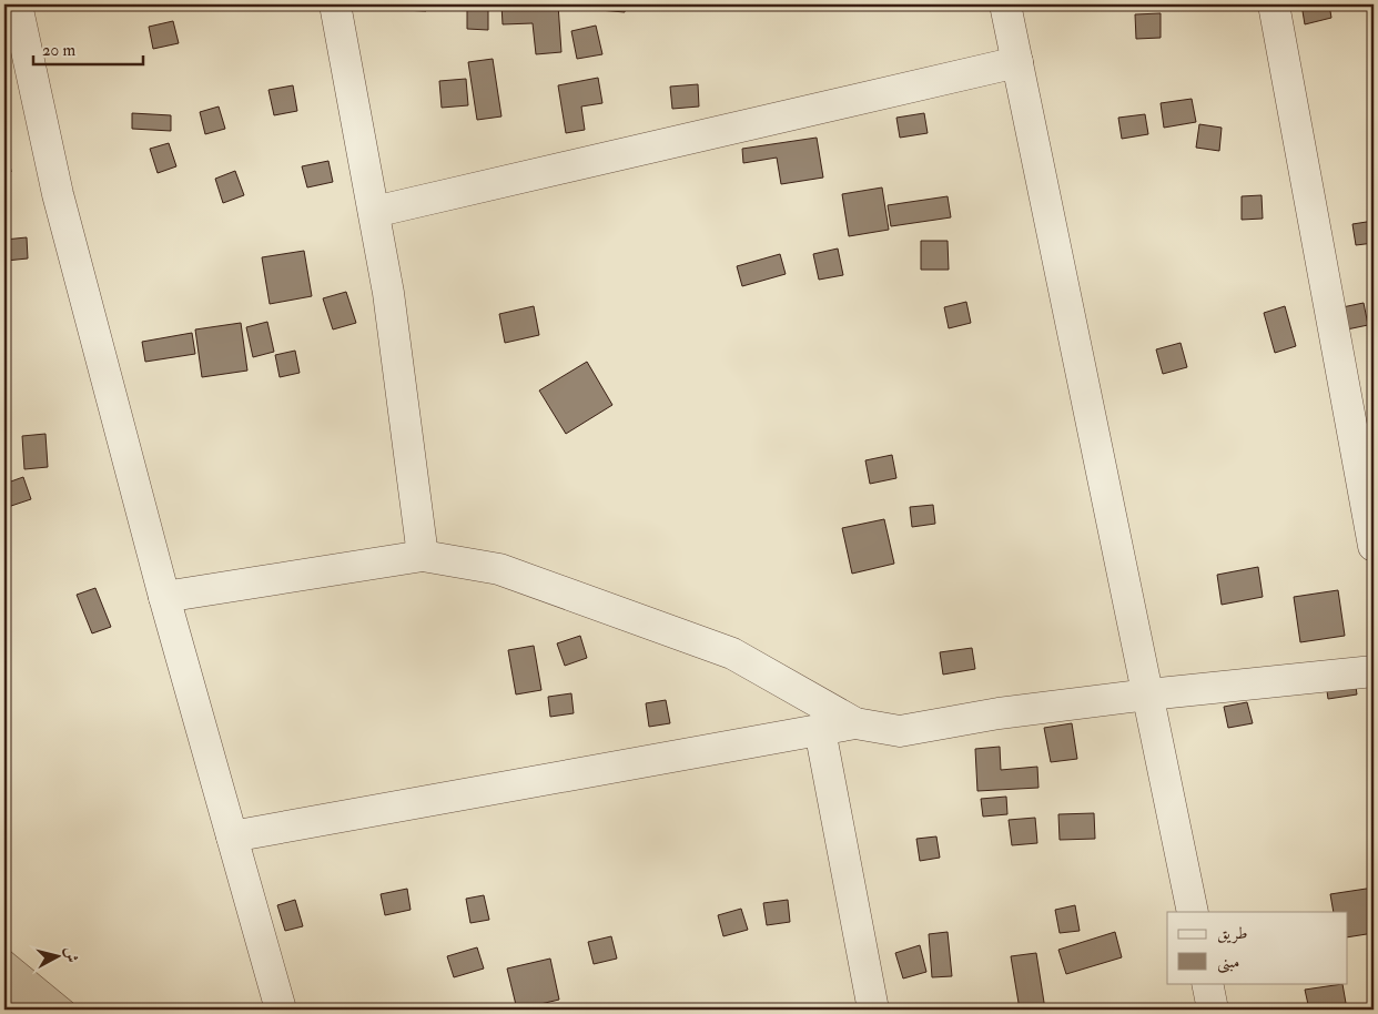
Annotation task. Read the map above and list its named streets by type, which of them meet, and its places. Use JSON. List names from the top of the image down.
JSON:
{
  "legend": ["طريق", "مبنى"],
  "scale_bar": "20 m",
  "north": "right"
}
